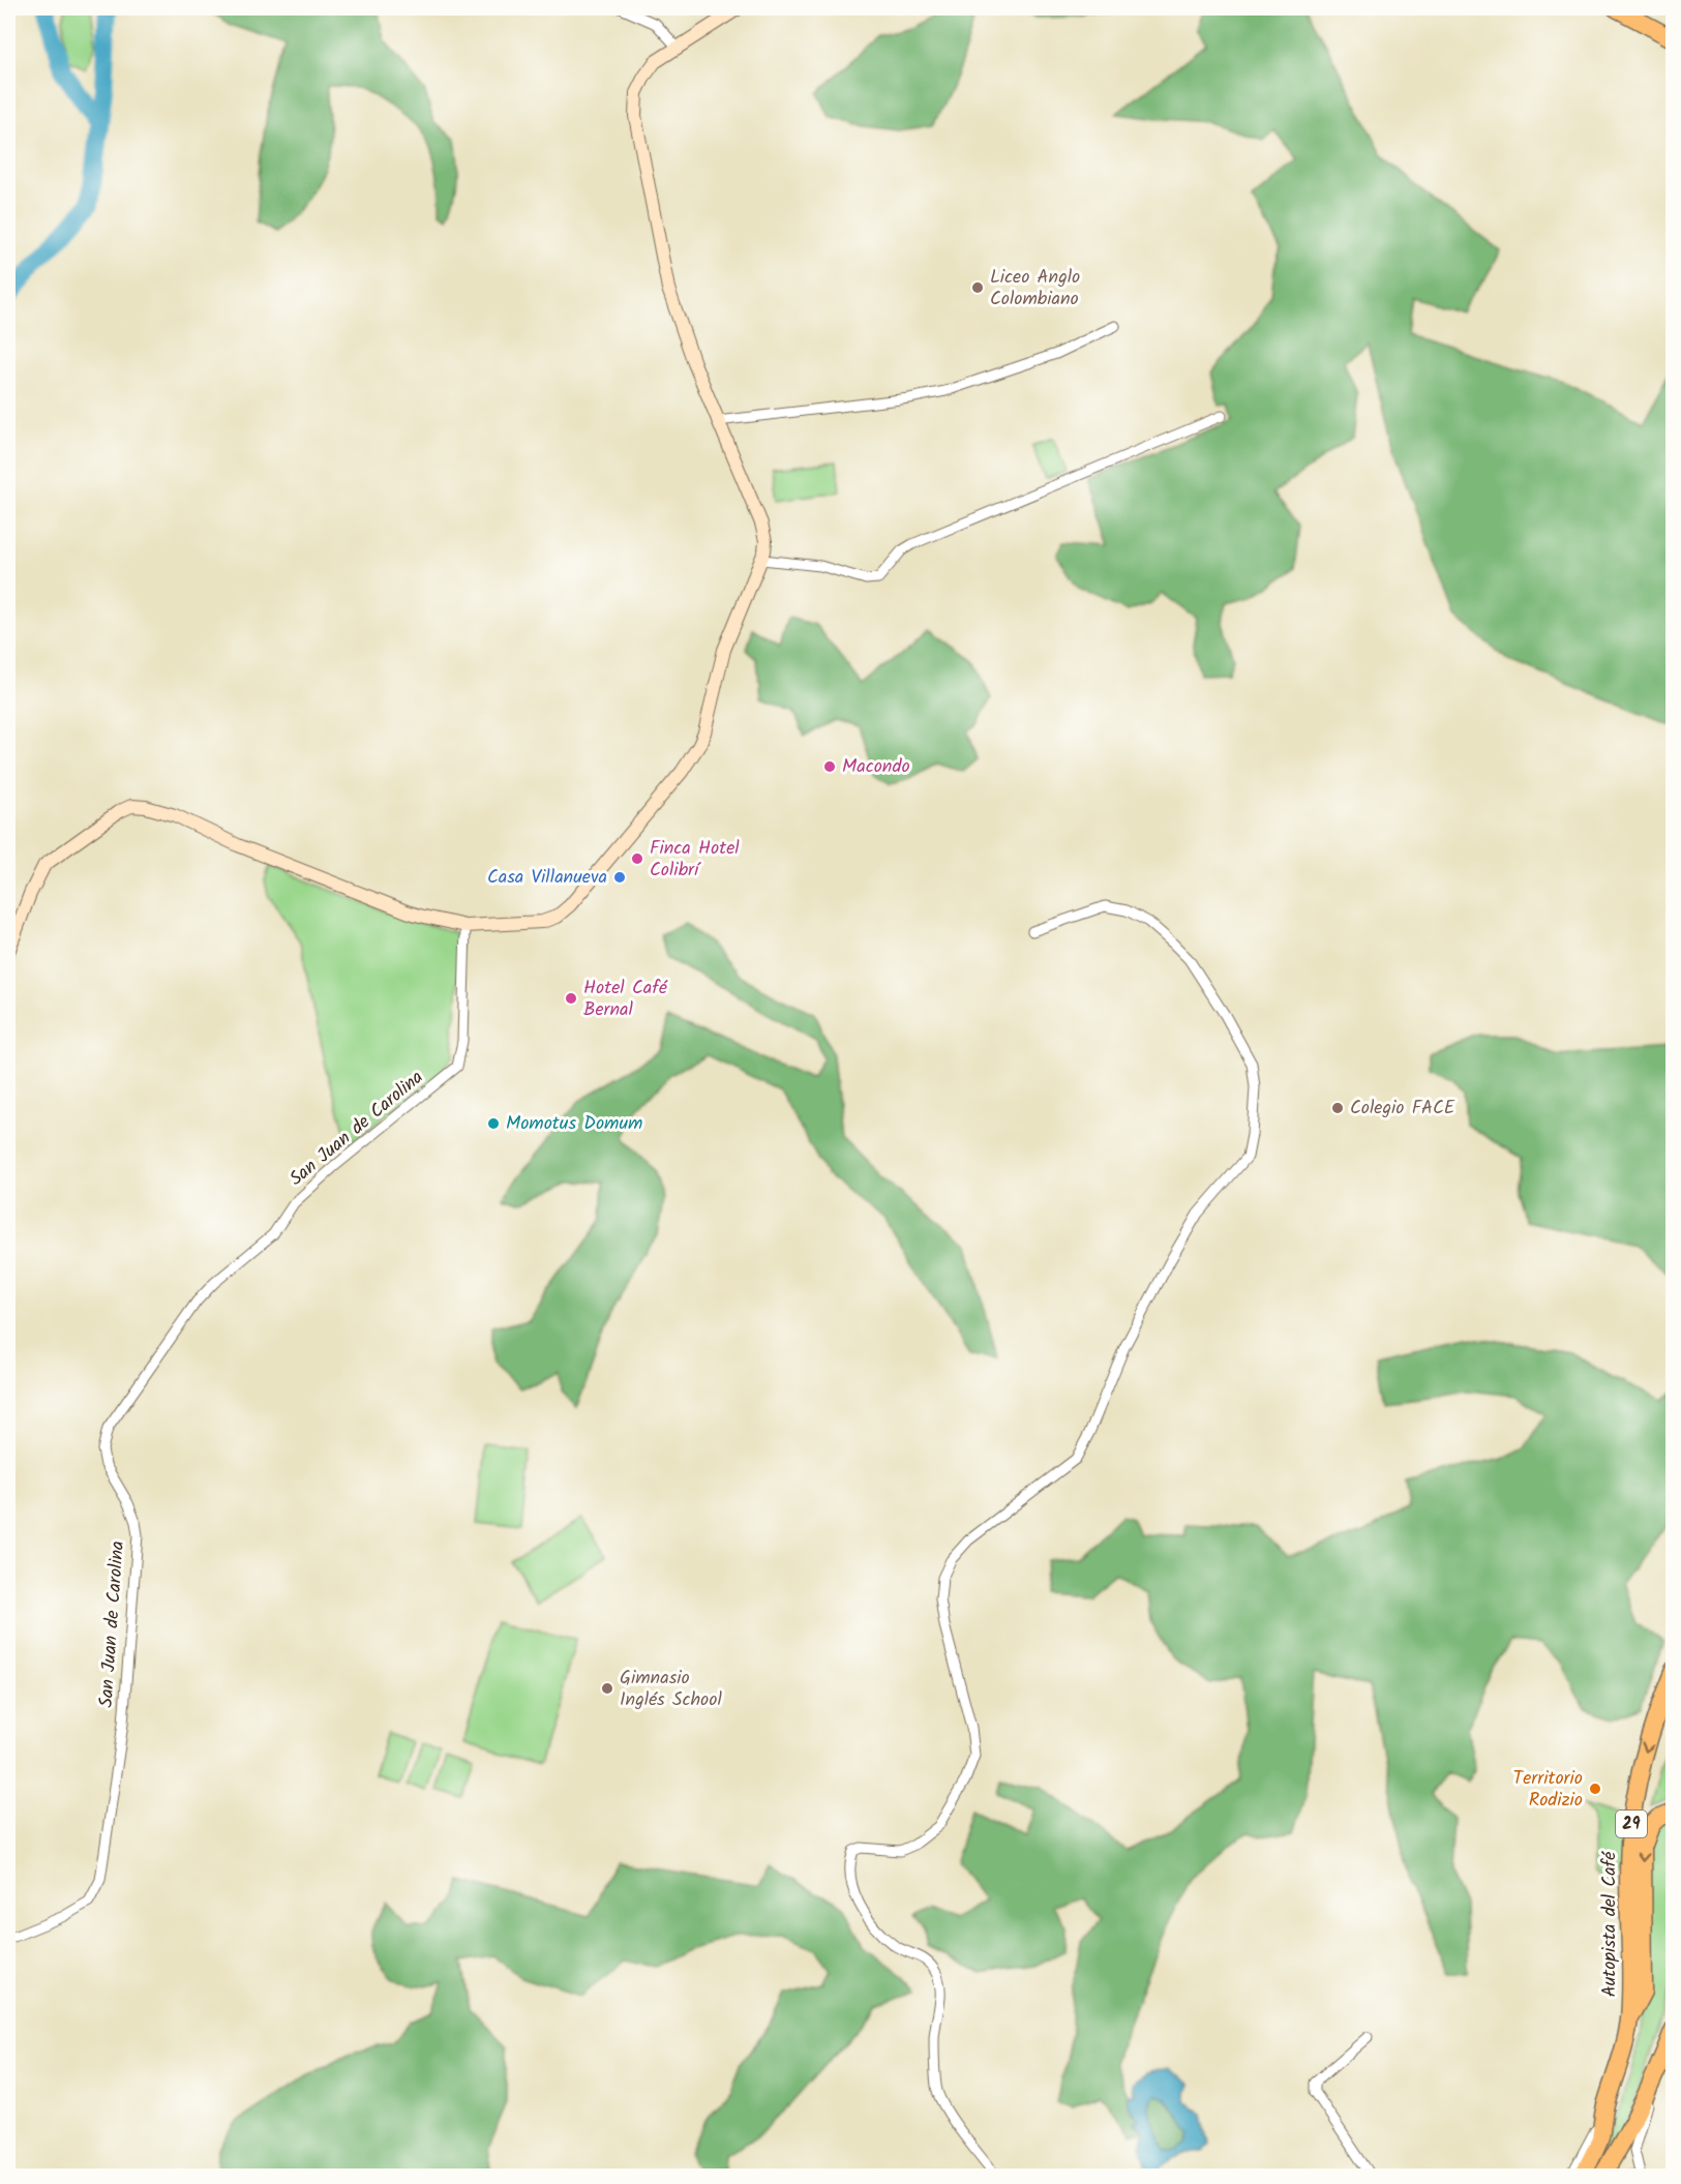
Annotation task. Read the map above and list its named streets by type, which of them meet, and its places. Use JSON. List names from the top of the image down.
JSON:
{
  "streets": {
    "highway": ["29", "Autopista del Café"],
    "street": ["San Juan de Carolina"]
  },
  "places": [
    "Liceo Anglo Colombiano",
    "Macondo",
    "Finca Hotel Colibrí",
    "Casa Villanueva",
    "Hotel Café Bernal",
    "Colegio FACE",
    "Momotus Domum",
    "Gimnasio Inglés School",
    "Territorio Rodizio"
  ]
}
